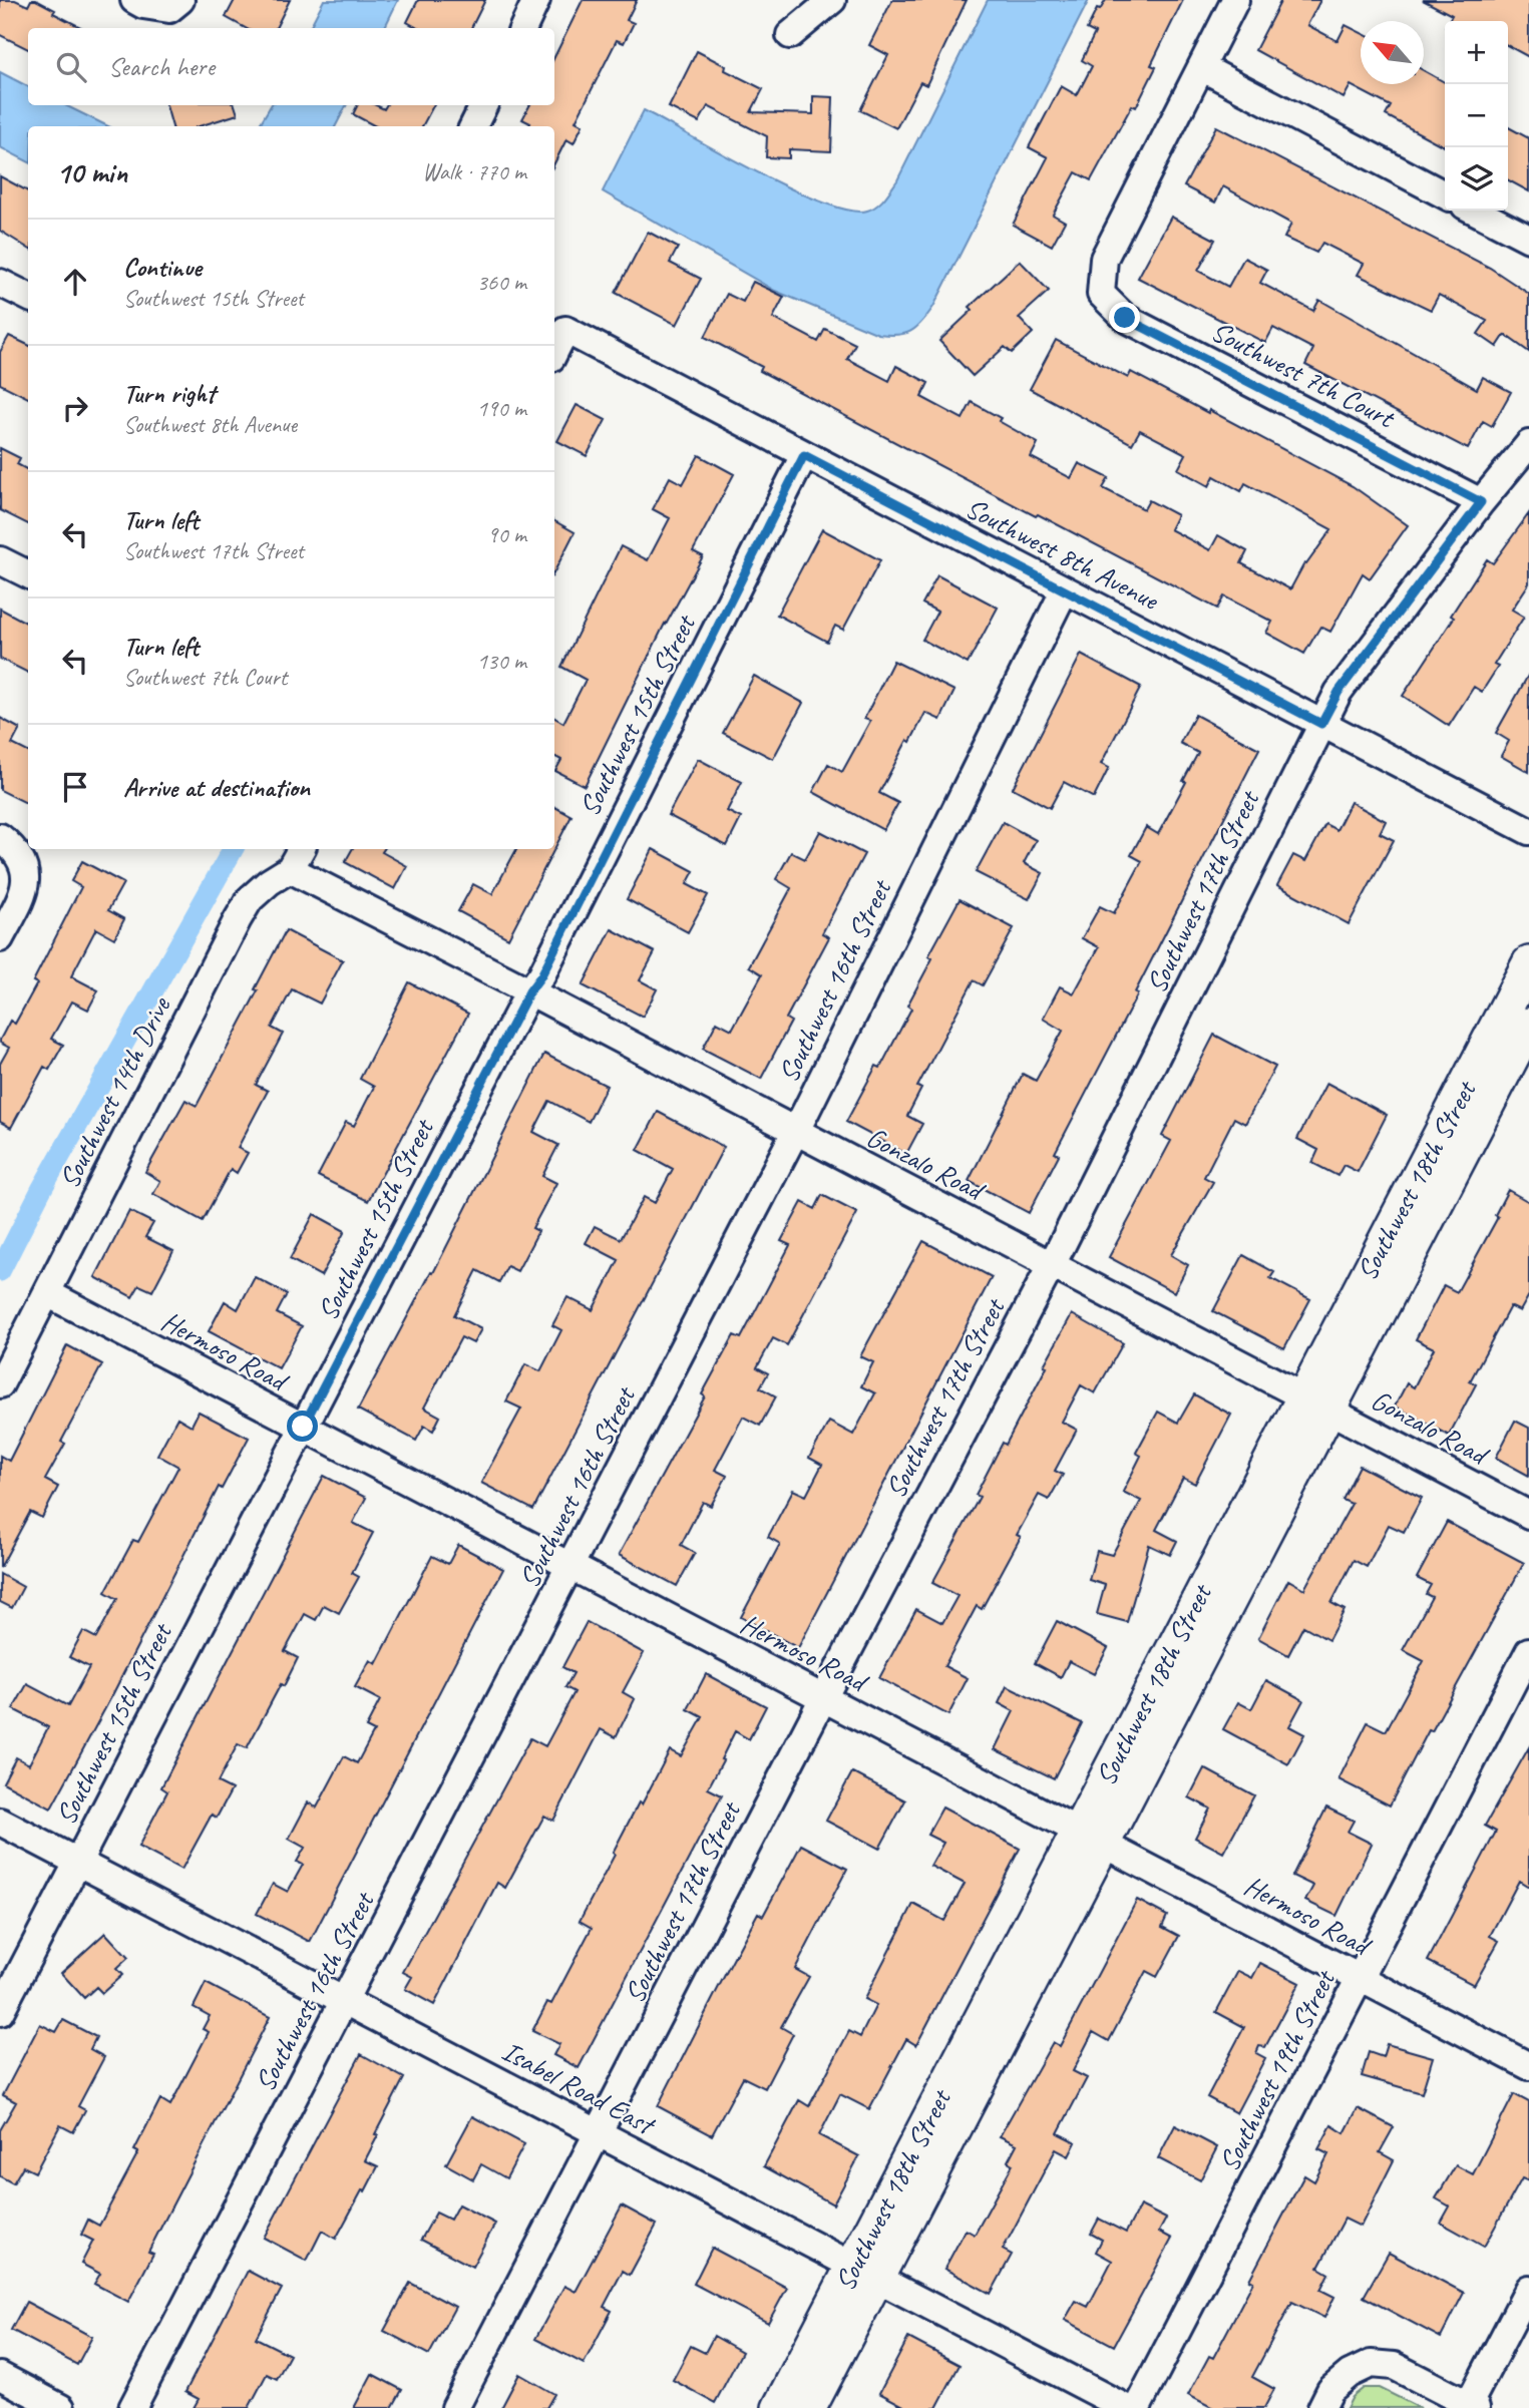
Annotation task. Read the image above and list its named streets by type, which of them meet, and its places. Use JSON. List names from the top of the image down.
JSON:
{
  "streets": {
    "main road": ["Southwest 18th Street"],
    "street": [
      "Southwest 7th Court",
      "Southwest 8th Avenue",
      "Southwest 15th Street",
      "Southwest 17th Street",
      "Southwest 16th Street",
      "Southwest 14th Drive",
      "Gonzalo Road",
      "Hermoso Road",
      "Southwest 19th Street",
      "Isabel Road East"
    ]
  },
  "crossings": [
    ["Southwest 7th Court", "Southwest 17th Street"],
    ["Southwest 8th Avenue", "Southwest 15th Street"],
    ["Southwest 8th Avenue", "Southwest 17th Street"],
    ["Southwest 8th Avenue", "Southwest 16th Street"],
    ["Southwest 15th Street", "Gonzalo Road"],
    ["Southwest 15th Street", "Hermoso Road"],
    ["Southwest 15th Street", "Isabel Road East"],
    ["Southwest 17th Street", "Gonzalo Road"],
    ["Southwest 17th Street", "Hermoso Road"],
    ["Southwest 17th Street", "Isabel Road East"],
    ["Southwest 16th Street", "Gonzalo Road"],
    ["Southwest 16th Street", "Hermoso Road"],
    ["Southwest 16th Street", "Isabel Road East"],
    ["Southwest 14th Drive", "Gonzalo Road"],
    ["Southwest 14th Drive", "Hermoso Road"],
    ["Gonzalo Road", "Southwest 18th Street"],
    ["Southwest 18th Street", "Hermoso Road"],
    ["Southwest 18th Street", "Isabel Road East"],
    ["Hermoso Road", "Southwest 19th Street"]
  ],
  "north": "top left",
  "page": {
    "map_buttons": ["+", "−"],
    "search": "Search here",
    "heading": ["10 min", "Walk · 770 m"],
    "list": [
      ["Continue", "Southwest 15th Street", "360 m"],
      ["Turn right", "Southwest 8th Avenue", "190 m"],
      ["Turn left", "Southwest 17th Street", "90 m"],
      ["Turn left", "Southwest 7th Court", "130 m"],
      "Arrive at destination"
    ]
  }
}
